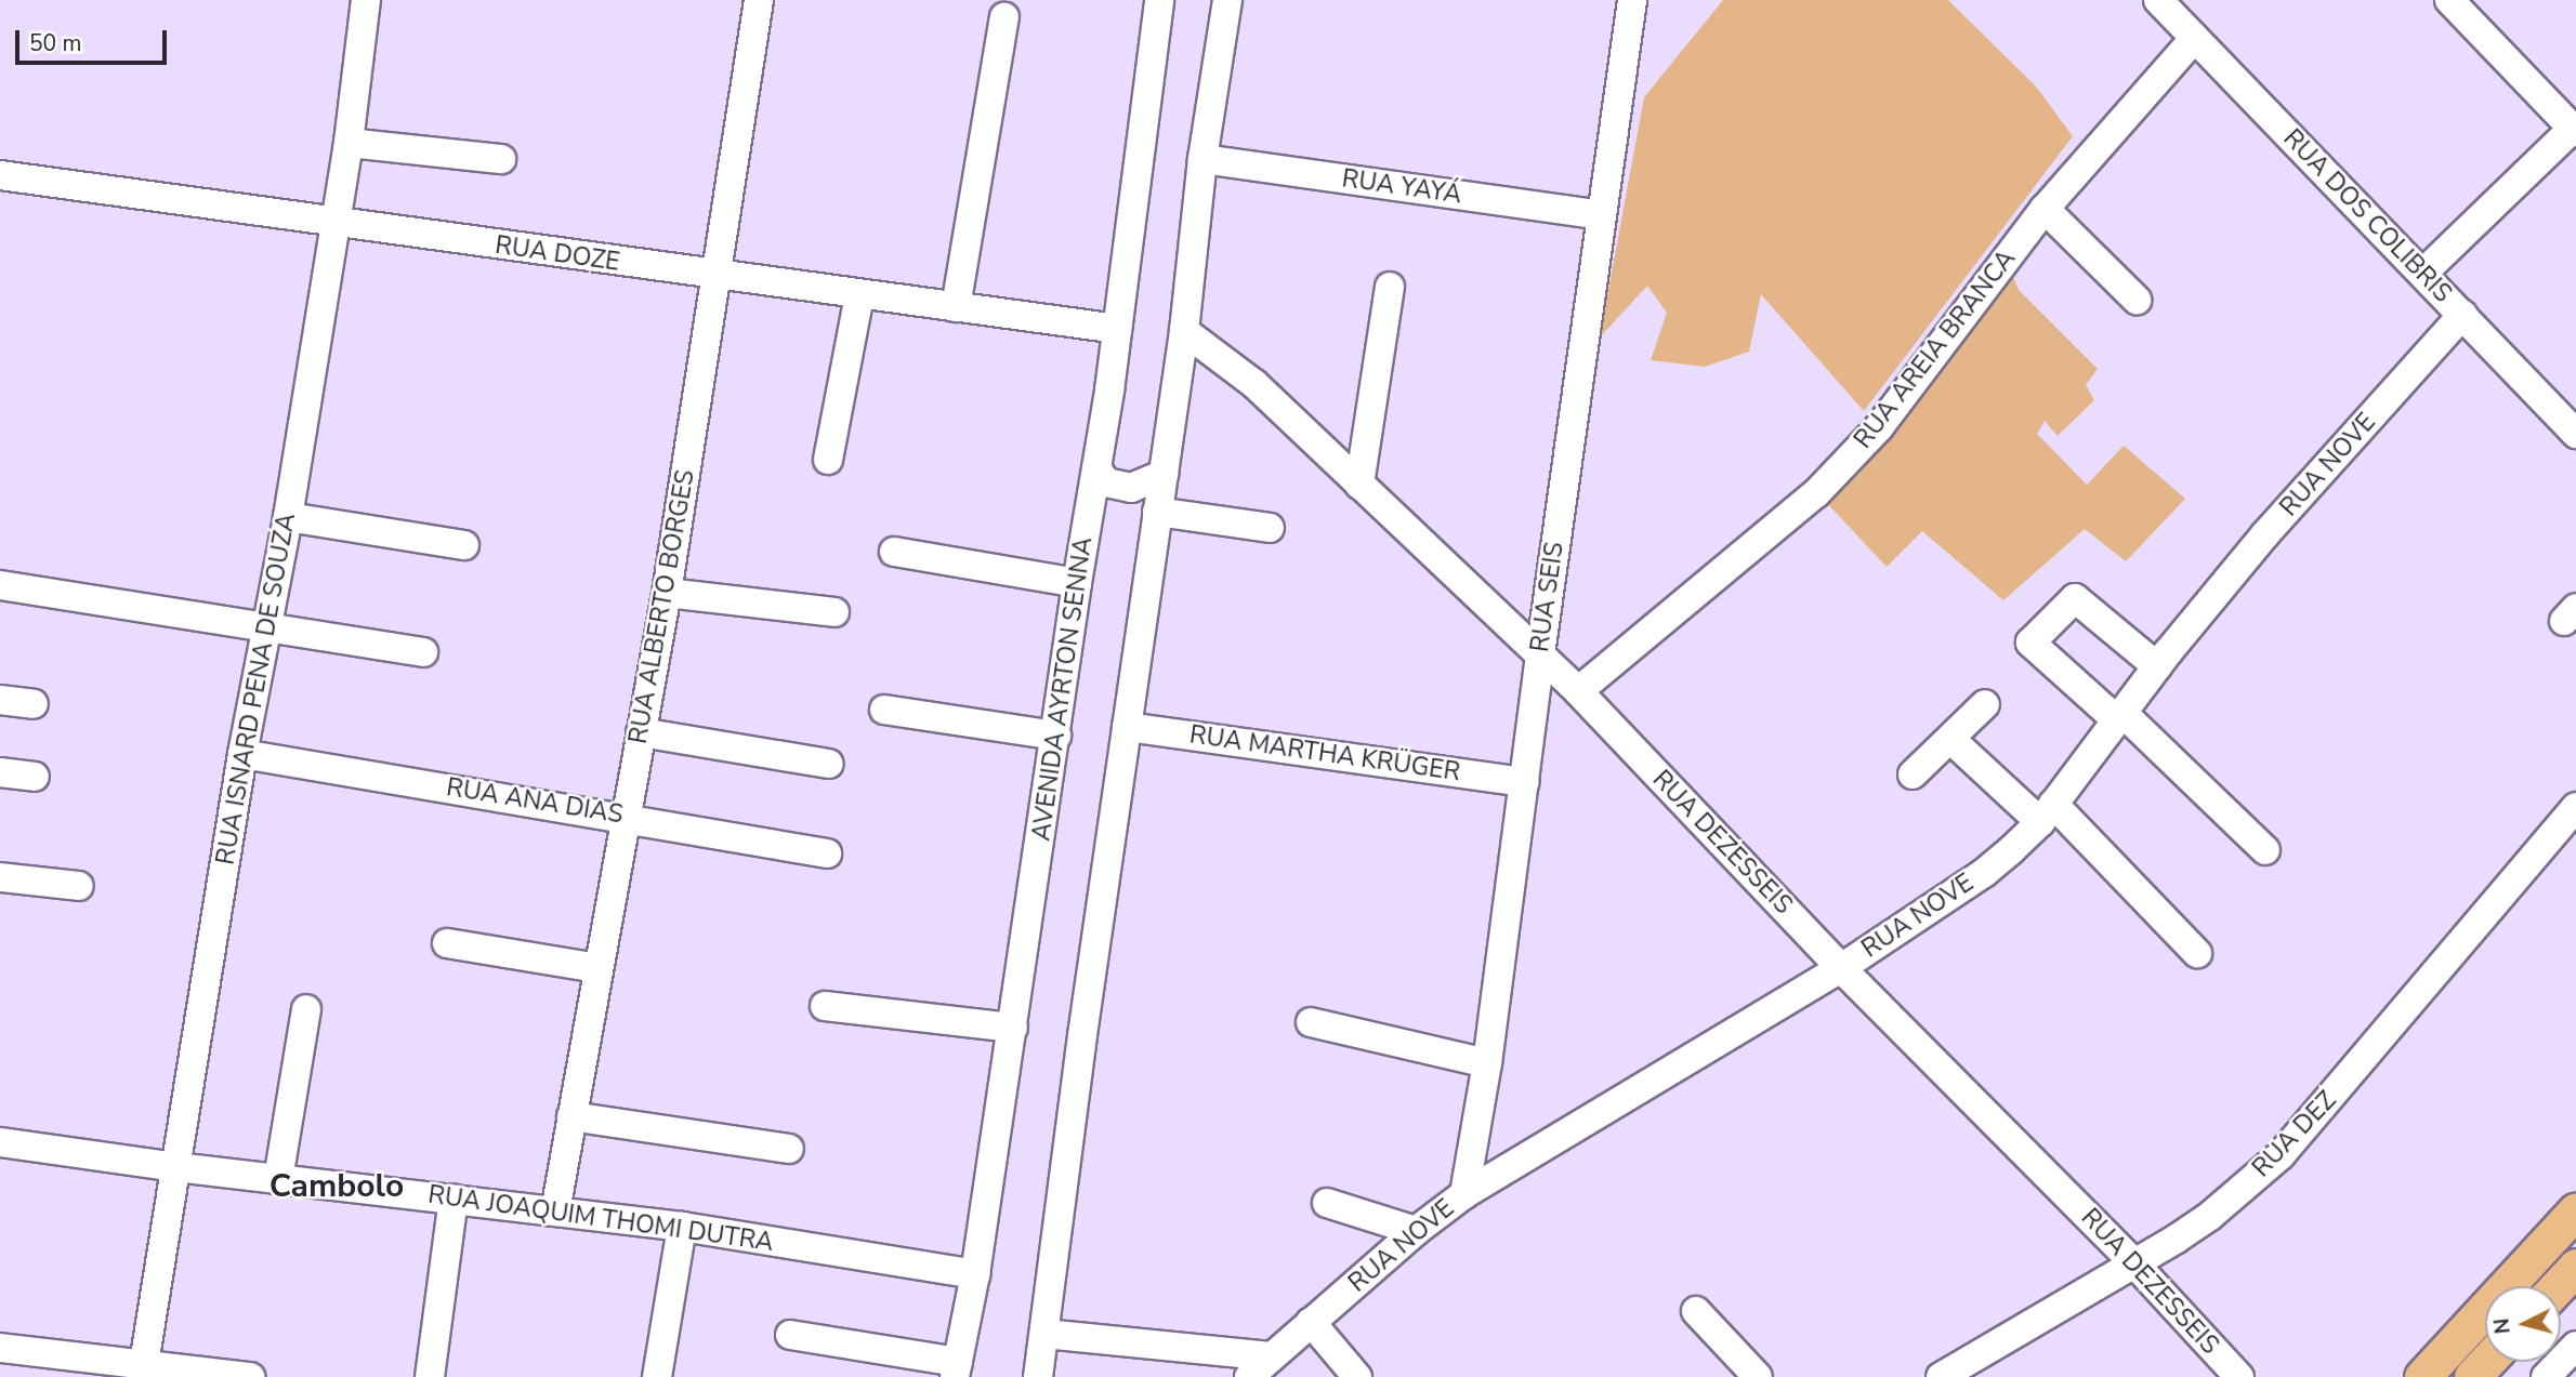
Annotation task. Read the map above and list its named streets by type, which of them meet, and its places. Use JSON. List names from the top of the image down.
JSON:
{
  "streets": {
    "street": [
      "RUA YAYÁ",
      "RUA DOS COLIBRIS",
      "RUA DOZE",
      "RUA AREIA BRANCA",
      "RUA NOVE",
      "RUA SEIS",
      "RUA ALBERTO BORGES",
      "RUA ISNARD PENA DE SOUZA",
      "AVENIDA AYRTON SENNA",
      "RUA MARTHA KRÜGER",
      "RUA ANA DIAS",
      "RUA DEZESSEIS",
      "RUA DEZ",
      "RUA JOAQUIM THOMI DUTRA"
    ]
  },
  "crossings": [
    ["RUA YAYÁ", "RUA SEIS"],
    ["RUA DOS COLIBRIS", "RUA AREIA BRANCA"],
    ["RUA DOS COLIBRIS", "RUA NOVE"],
    ["RUA DOZE", "RUA ALBERTO BORGES"],
    ["RUA DOZE", "RUA ISNARD PENA DE SOUZA"],
    ["RUA DOZE", "AVENIDA AYRTON SENNA"],
    ["RUA AREIA BRANCA", "RUA DEZESSEIS"],
    ["RUA NOVE", "RUA SEIS"],
    ["RUA NOVE", "RUA DEZESSEIS"],
    ["RUA SEIS", "RUA MARTHA KRÜGER"],
    ["RUA SEIS", "RUA DEZESSEIS"],
    ["RUA ALBERTO BORGES", "RUA ANA DIAS"],
    ["RUA ALBERTO BORGES", "RUA JOAQUIM THOMI DUTRA"],
    ["RUA ISNARD PENA DE SOUZA", "RUA ANA DIAS"],
    ["RUA ISNARD PENA DE SOUZA", "RUA JOAQUIM THOMI DUTRA"],
    ["AVENIDA AYRTON SENNA", "RUA JOAQUIM THOMI DUTRA"],
    ["RUA DEZESSEIS", "RUA DEZ"]
  ],
  "districts": ["Cambolo"],
  "scale_bar": "50 m",
  "north": "left"
}
